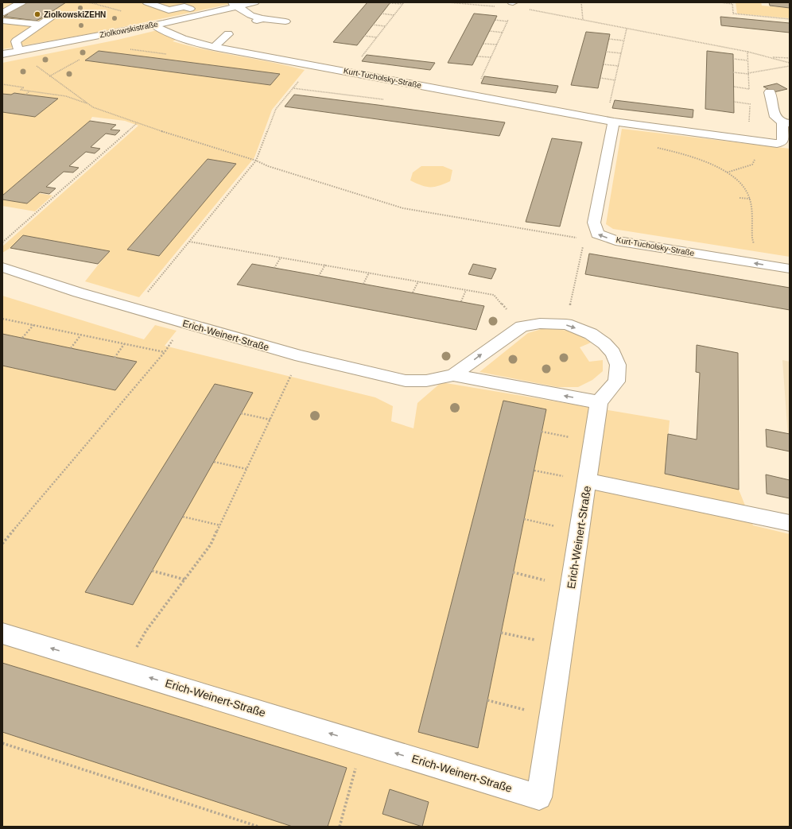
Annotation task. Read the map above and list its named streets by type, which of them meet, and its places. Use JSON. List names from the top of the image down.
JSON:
{
  "streets": {
    "street": ["Ziolkowskistraße", "Kurt-Tucholsky-Straße", "Erich-Weinert-Straße"]
  },
  "crossings": [
    ["Ziolkowskistraße", "Kurt-Tucholsky-Straße"]
  ],
  "places": ["ZiolkowskiZEHN"]
}
